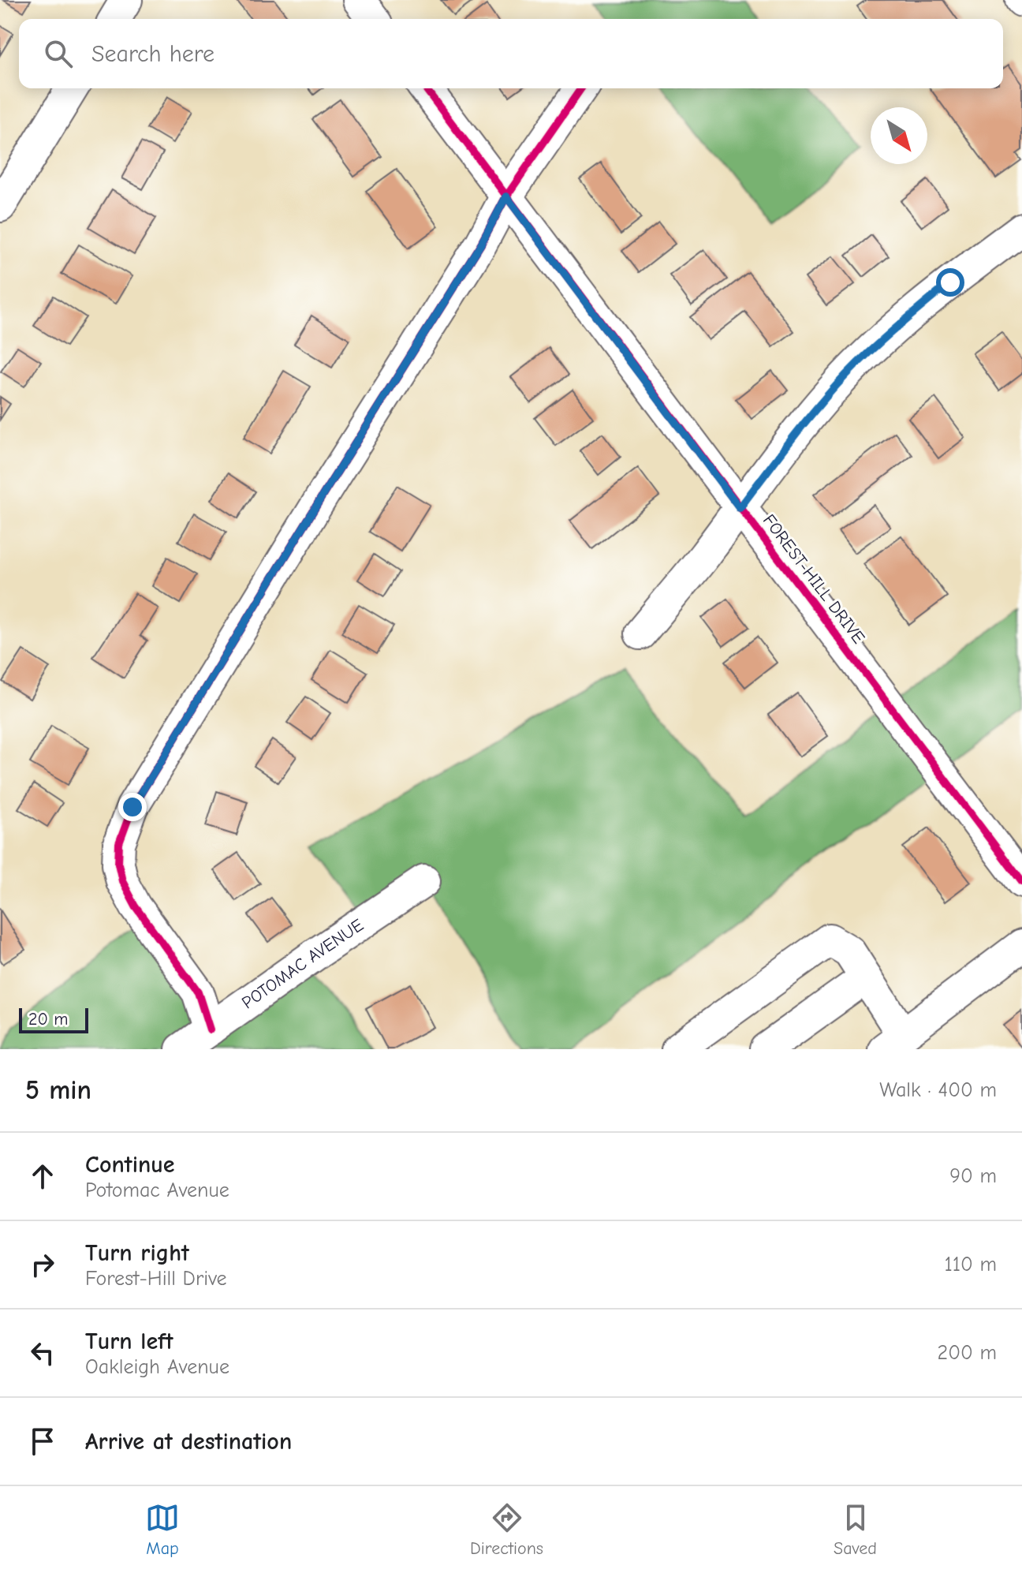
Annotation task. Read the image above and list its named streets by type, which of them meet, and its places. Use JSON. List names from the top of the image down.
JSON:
{
  "streets": {
    "street": ["FOREST-HILL DRIVE", "POTOMAC AVENUE"]
  },
  "scale_bar": "20 m",
  "north": "bottom right",
  "page": {
    "search": "Search here",
    "scale": "20 m",
    "heading": ["5 min", "Walk · 400 m"],
    "list": [
      ["Continue", "Potomac Avenue", "90 m"],
      ["Turn right", "Forest-Hill Drive", "110 m"],
      ["Turn left", "Oakleigh Avenue", "200 m"],
      "Arrive at destination"
    ],
    "nav": ["Map", "Directions", "Saved"]
  }
}
